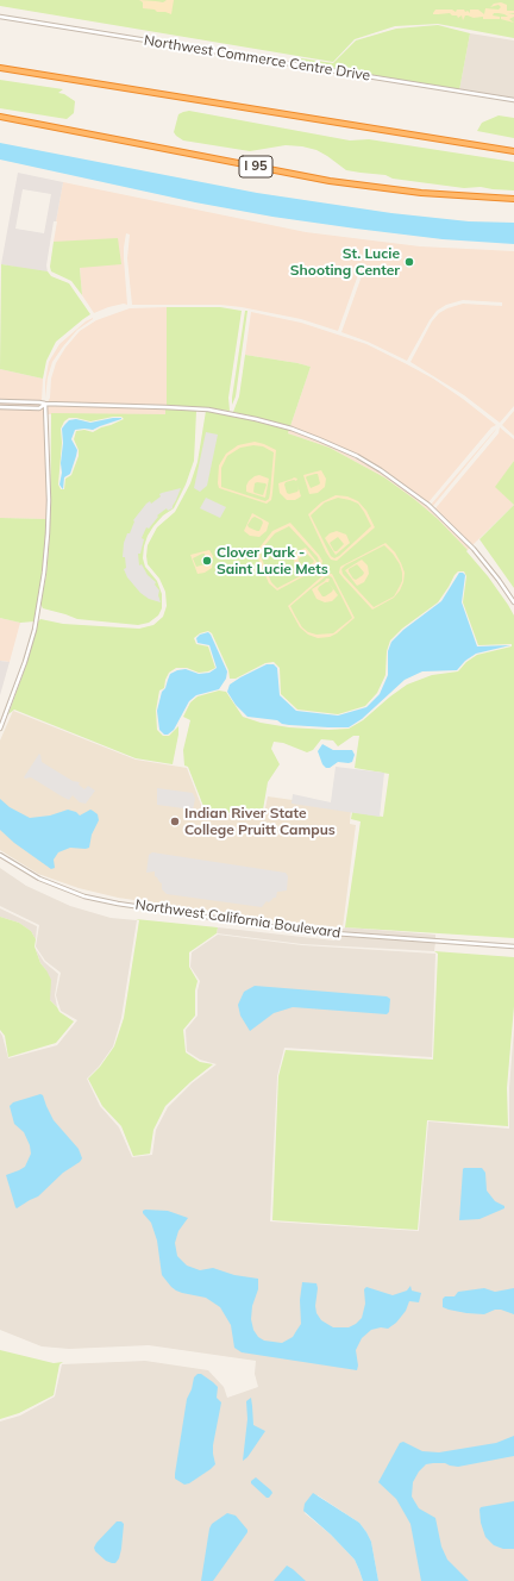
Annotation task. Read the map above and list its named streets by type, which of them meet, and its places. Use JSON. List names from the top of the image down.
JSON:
{
  "streets": {
    "highway": ["I 95"],
    "street": ["Northwest Commerce Centre Drive", "Northwest California Boulevard"]
  },
  "places": ["St. Lucie Shooting Center", "Clover Park - Saint Lucie Mets", "Indian River State College Pruitt Campus"]
}
